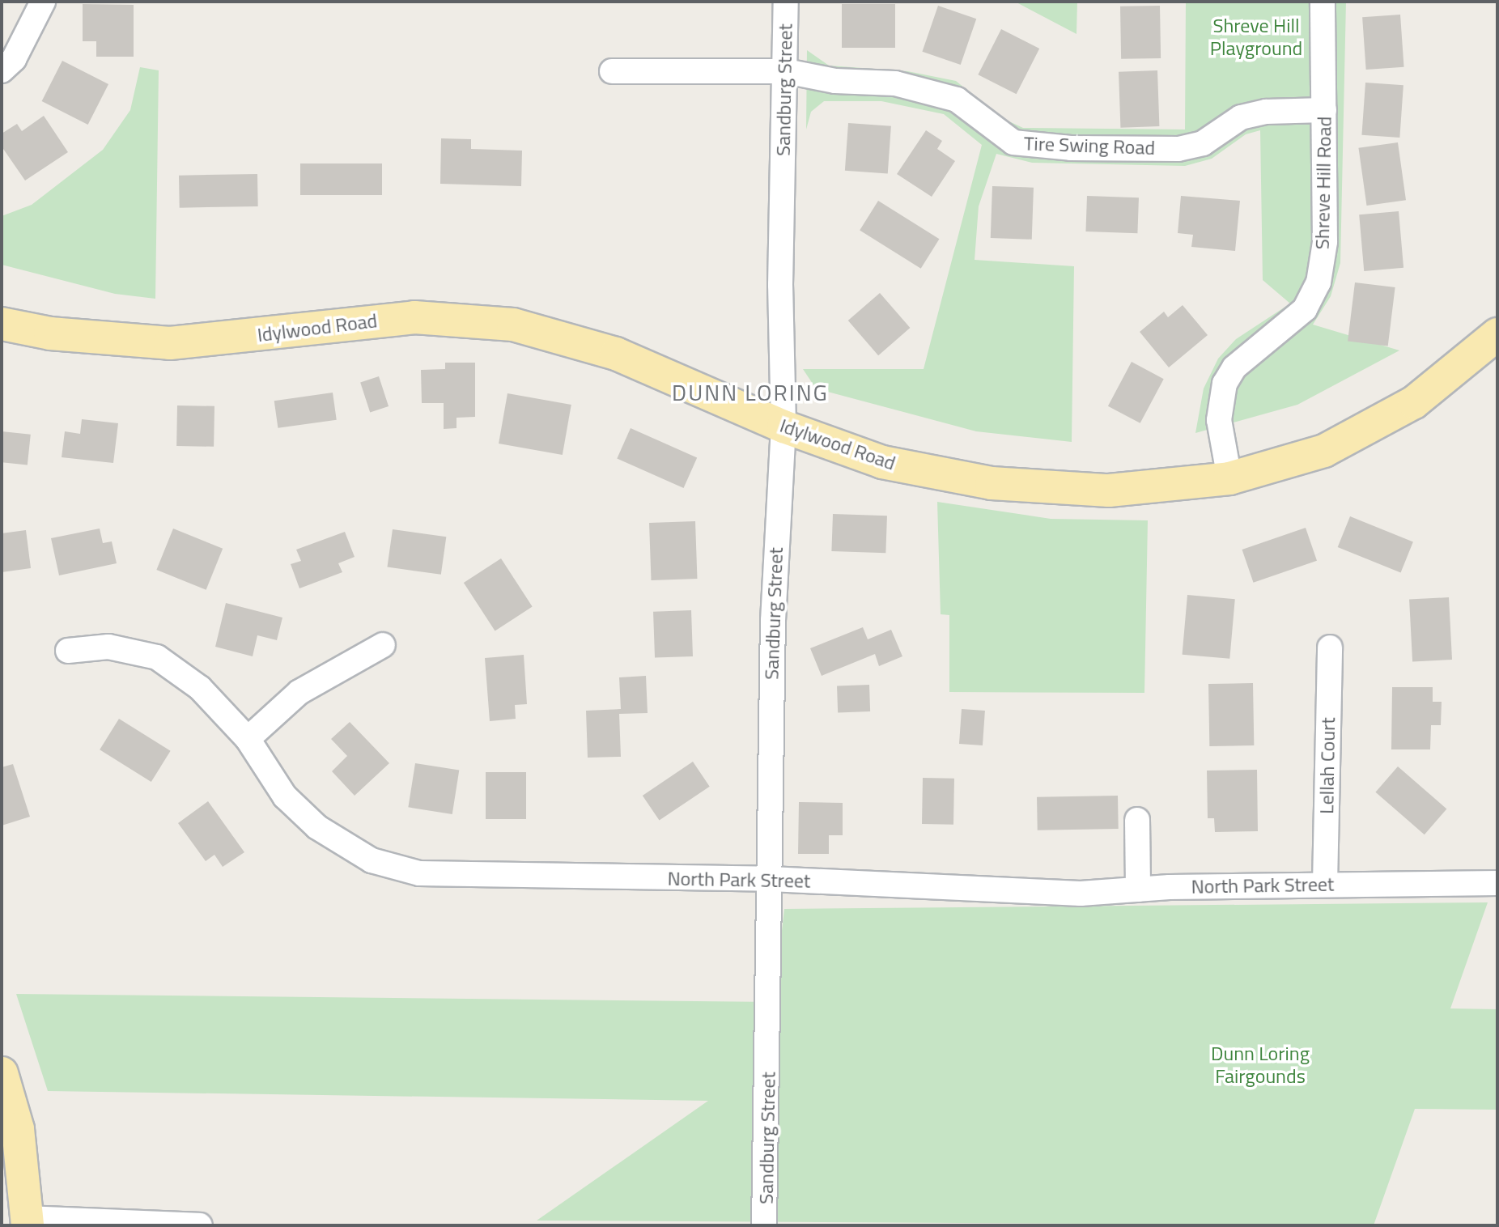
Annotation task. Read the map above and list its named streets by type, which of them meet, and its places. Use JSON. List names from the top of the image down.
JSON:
{
  "streets": {
    "main road": ["Idylwood Road"],
    "street": [
      "Sandburg Street",
      "Tire Swing Road",
      "Shreve Hill Road",
      "Lellah Court",
      "North Park Street"
    ]
  },
  "crossings": [
    ["Sandburg Street", "Tire Swing Road"],
    ["Sandburg Street", "Idylwood Road"],
    ["Sandburg Street", "North Park Street"],
    ["Tire Swing Road", "Shreve Hill Road"],
    ["Shreve Hill Road", "Idylwood Road"],
    ["Lellah Court", "North Park Street"]
  ],
  "districts": ["DUNN LORING"],
  "parks": ["Shreve Hill Playground", "Dunn Loring Fairgounds"]
}
